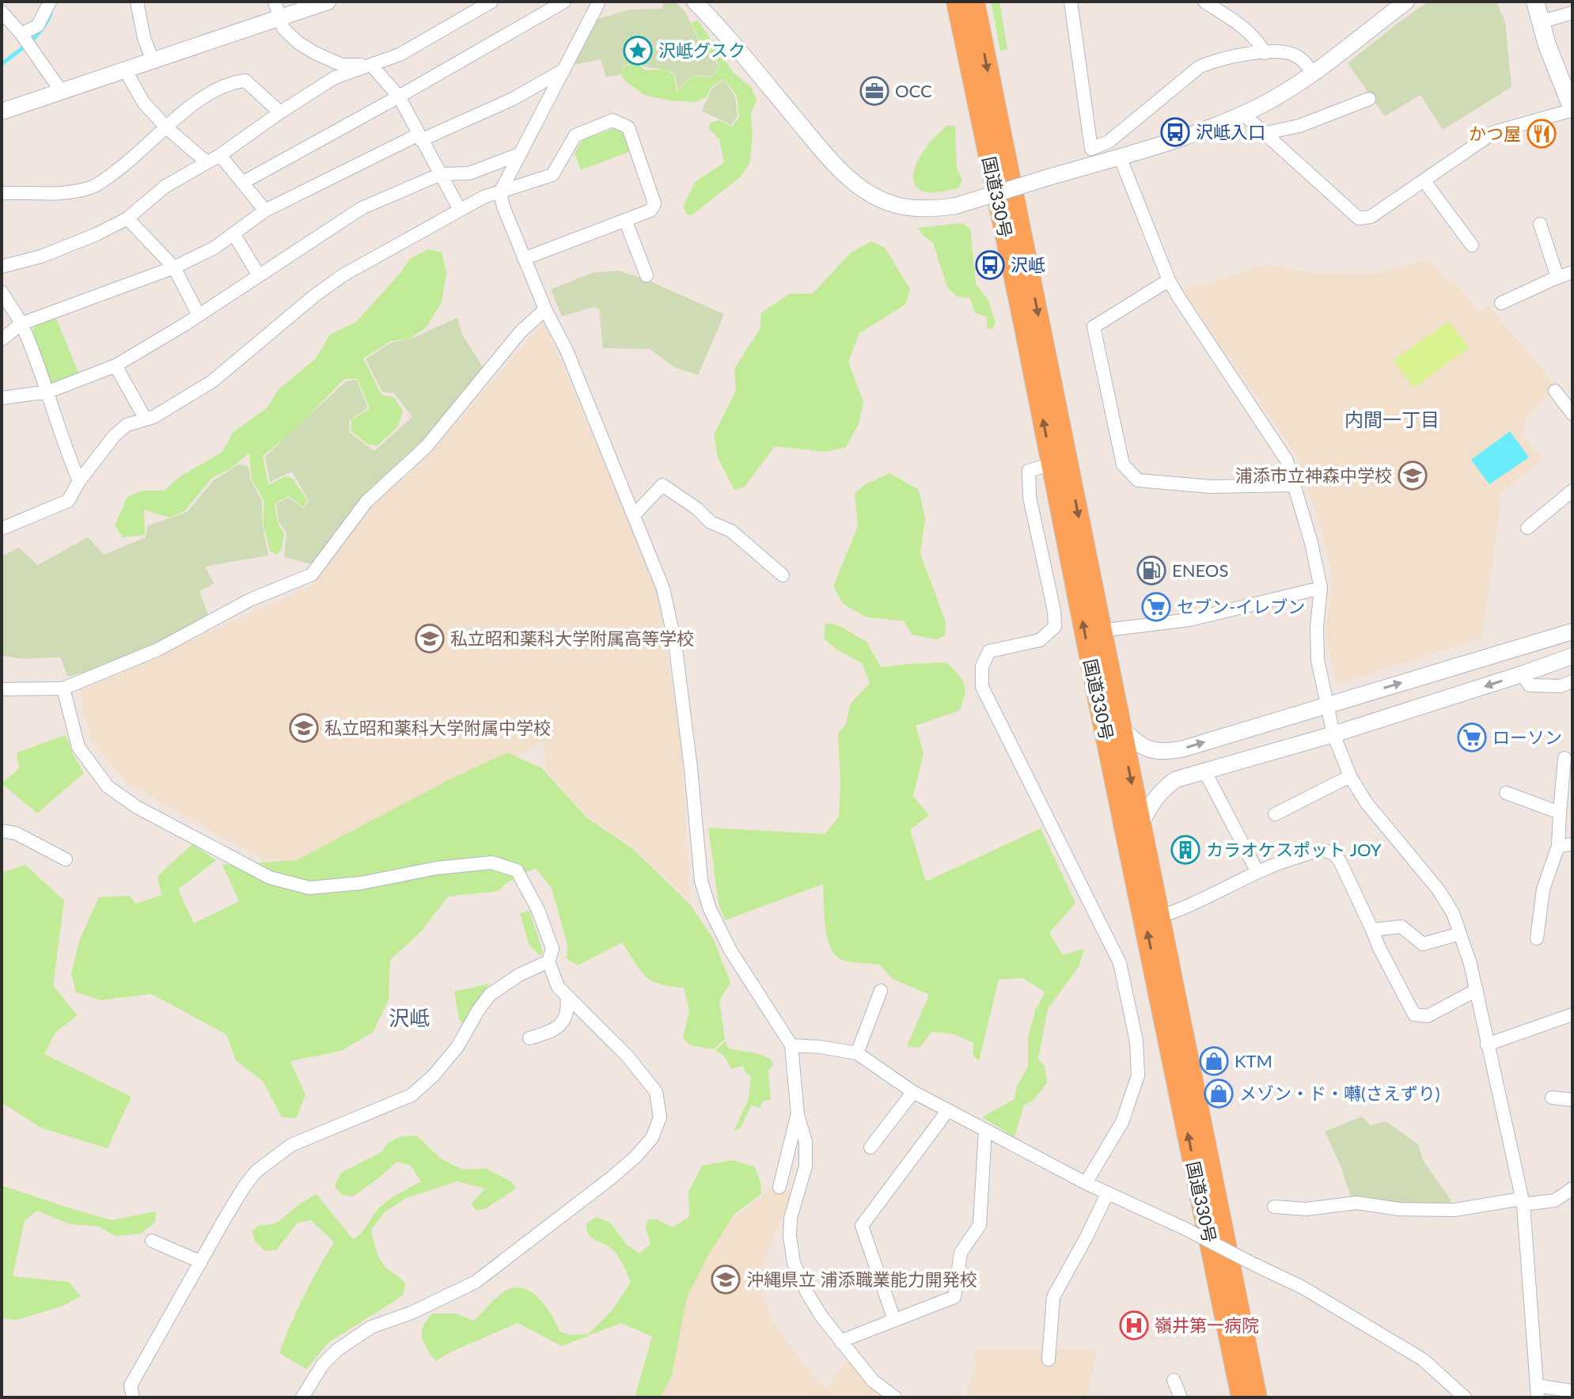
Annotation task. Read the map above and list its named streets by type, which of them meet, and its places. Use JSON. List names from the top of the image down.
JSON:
{
  "streets": {
    "highway": ["国道330号"]
  },
  "districts": ["内間一丁目", "沢岻"],
  "places": {
    "place": ["沢岻グスク"],
    "office": ["OCC"],
    "bus stop": ["沢岻入口", "沢岻"],
    "restaurant": ["かつ屋"],
    "school or university": [
      "浦添市立神森中学校",
      "私立昭和薬科大学附属高等学校",
      "私立昭和薬科大学附属中学校",
      "沖縄県立 浦添職業能力開発校"
    ],
    "fuel station": ["ENEOS"],
    "supermarket": ["セブン-イレブン", "ローソン"],
    "building": ["カラオケスポット JOY"],
    "shop": ["KTM", "メゾン・ド・囀(さえずり)"],
    "hospital": ["嶺井第一病院"]
  }
}
